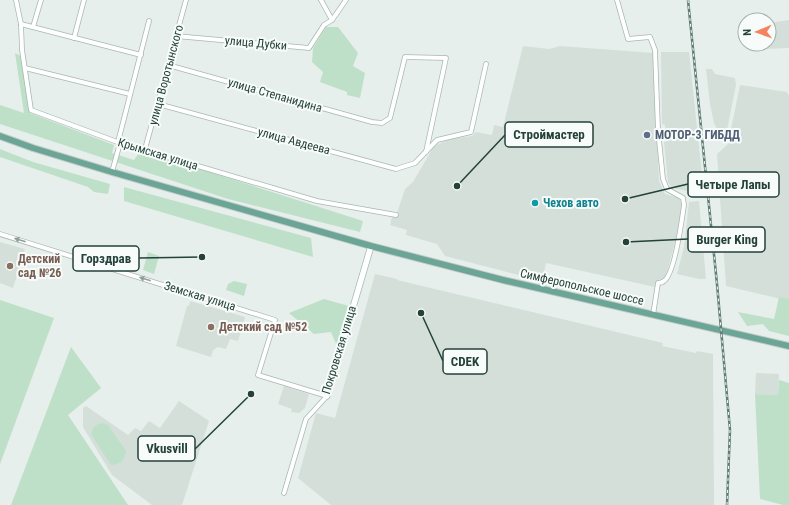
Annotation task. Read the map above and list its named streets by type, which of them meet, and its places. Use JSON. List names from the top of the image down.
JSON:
{
  "streets": {
    "main road": ["Симферопольское шоссе"],
    "street": [
      "улица Дубки",
      "улица Воротынского",
      "улица Степанидина",
      "улица Авдеева",
      "Крымская улица",
      "Земская улица",
      "Покровская улица"
    ]
  },
  "crossings": [
    ["улица Дубки", "улица Воротынского"],
    ["улица Воротынского", "улица Степанидина"],
    ["улица Воротынского", "улица Авдеева"],
    ["улица Воротынского", "Крымская улица"],
    ["улица Степанидина", "улица Авдеева"],
    ["Симферопольское шоссе", "Покровская улица"],
    ["Земская улица", "Покровская улица"]
  ],
  "one_way": ["Земская улица"],
  "places": [
    "МОТОР-3 ГИБДД",
    "Строймастер",
    "Четыре Лапы",
    "Чехов авто",
    "Burger King",
    "Горздрав",
    "Детский сад №26",
    "CDEK",
    "Детский сад №52",
    "Vkusvill"
  ],
  "north": "left"
}
